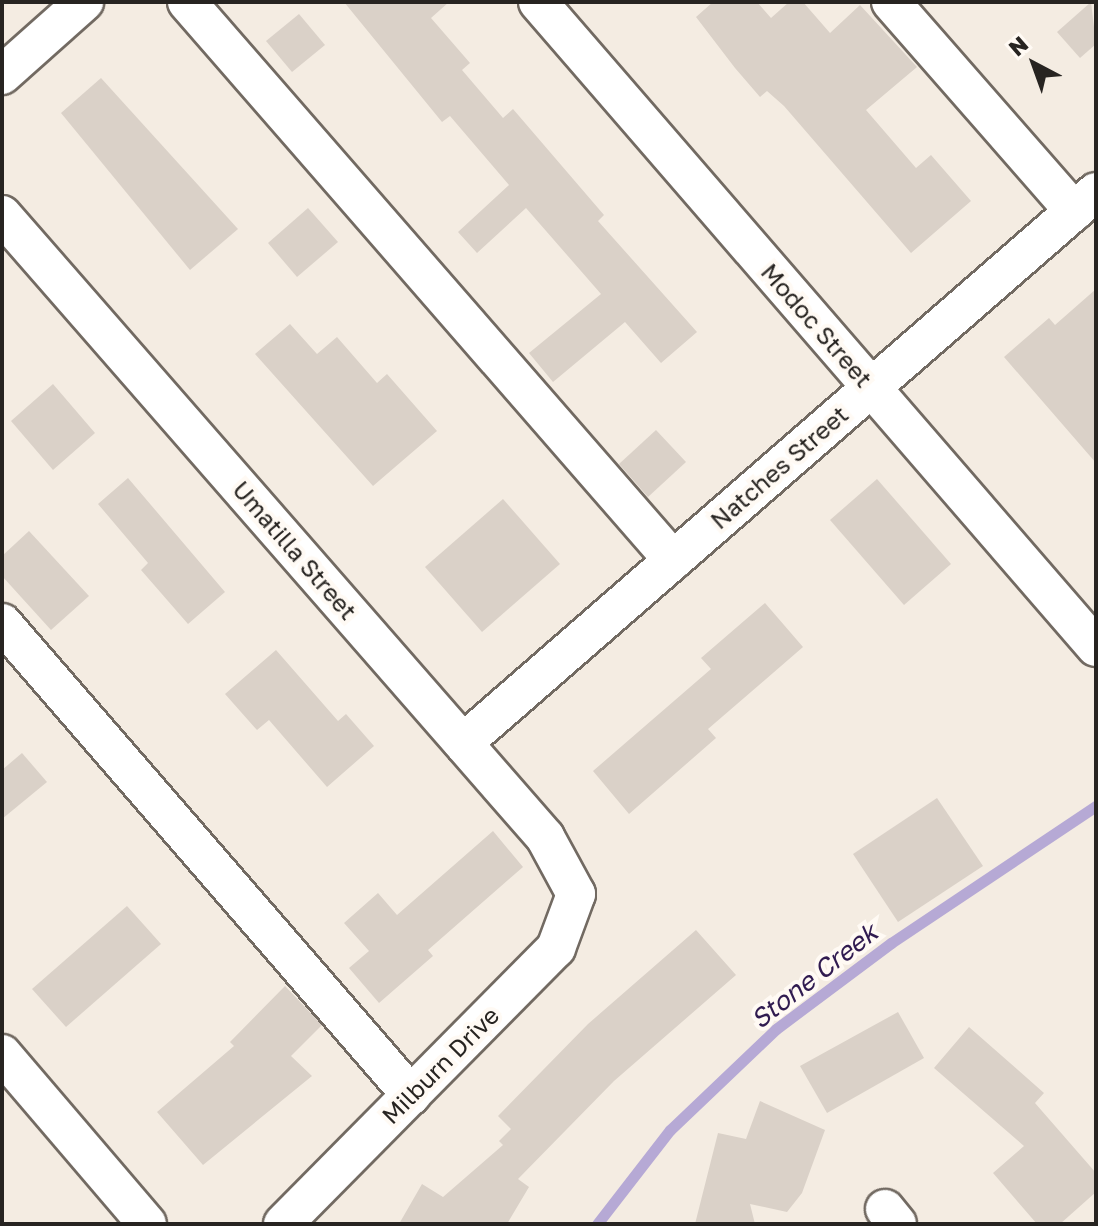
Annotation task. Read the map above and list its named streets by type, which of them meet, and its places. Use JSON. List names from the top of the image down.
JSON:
{
  "streets": {
    "street": [
      "Modoc Street",
      "Natches Street",
      "Umatilla Street",
      "Milburn Drive"
    ]
  },
  "crossings": [
    ["Modoc Street", "Natches Street"],
    ["Natches Street", "Umatilla Street"],
    ["Umatilla Street", "Milburn Drive"]
  ],
  "water": ["Stone Creek"],
  "north": "top left"
}
